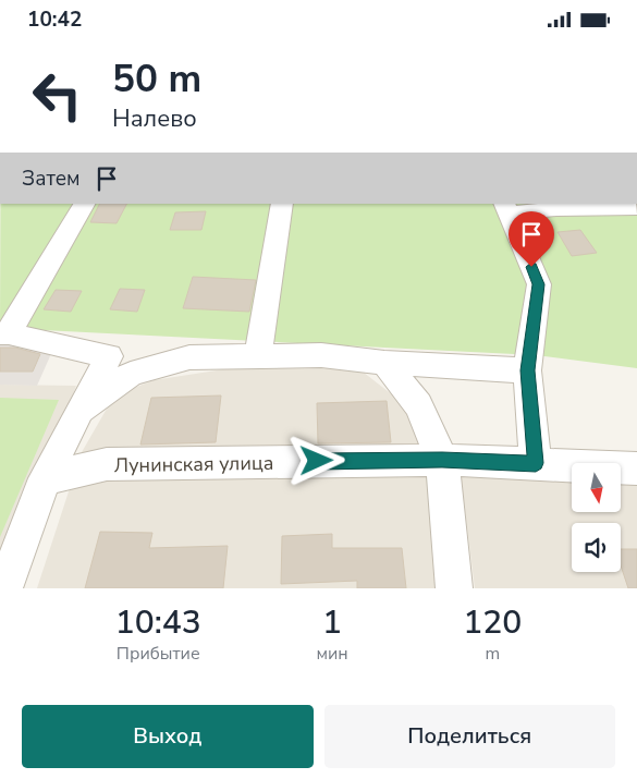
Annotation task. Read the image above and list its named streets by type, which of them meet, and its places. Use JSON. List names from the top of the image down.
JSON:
{
  "streets": {
    "street": ["Лунинская улица"]
  },
  "north": "bottom",
  "page": {
    "status": "10:42",
    "turn": ["50 m", "Налево"],
    "then": "Затем",
    "eta": [
      "10:43",
      "Прибытие",
      "1",
      "мин",
      "120",
      "m"
    ],
    "buttons": ["Выход", "Поделиться"]
  }
}
